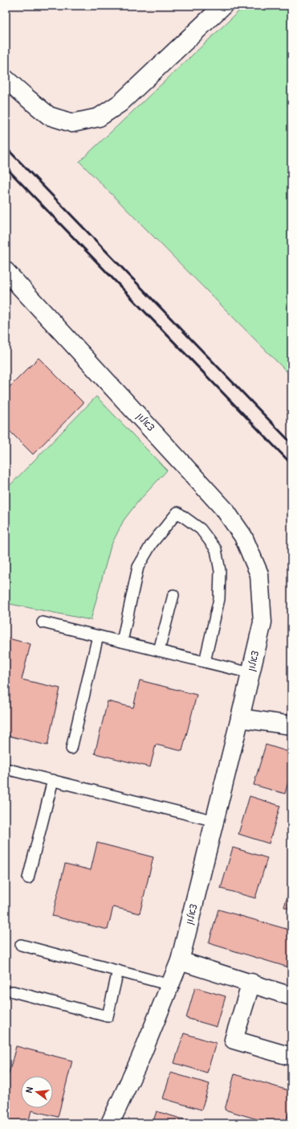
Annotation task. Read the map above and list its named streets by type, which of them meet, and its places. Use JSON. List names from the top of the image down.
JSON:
{
  "streets": {
    "street": ["צאלון"]
  },
  "north": "left"
}
